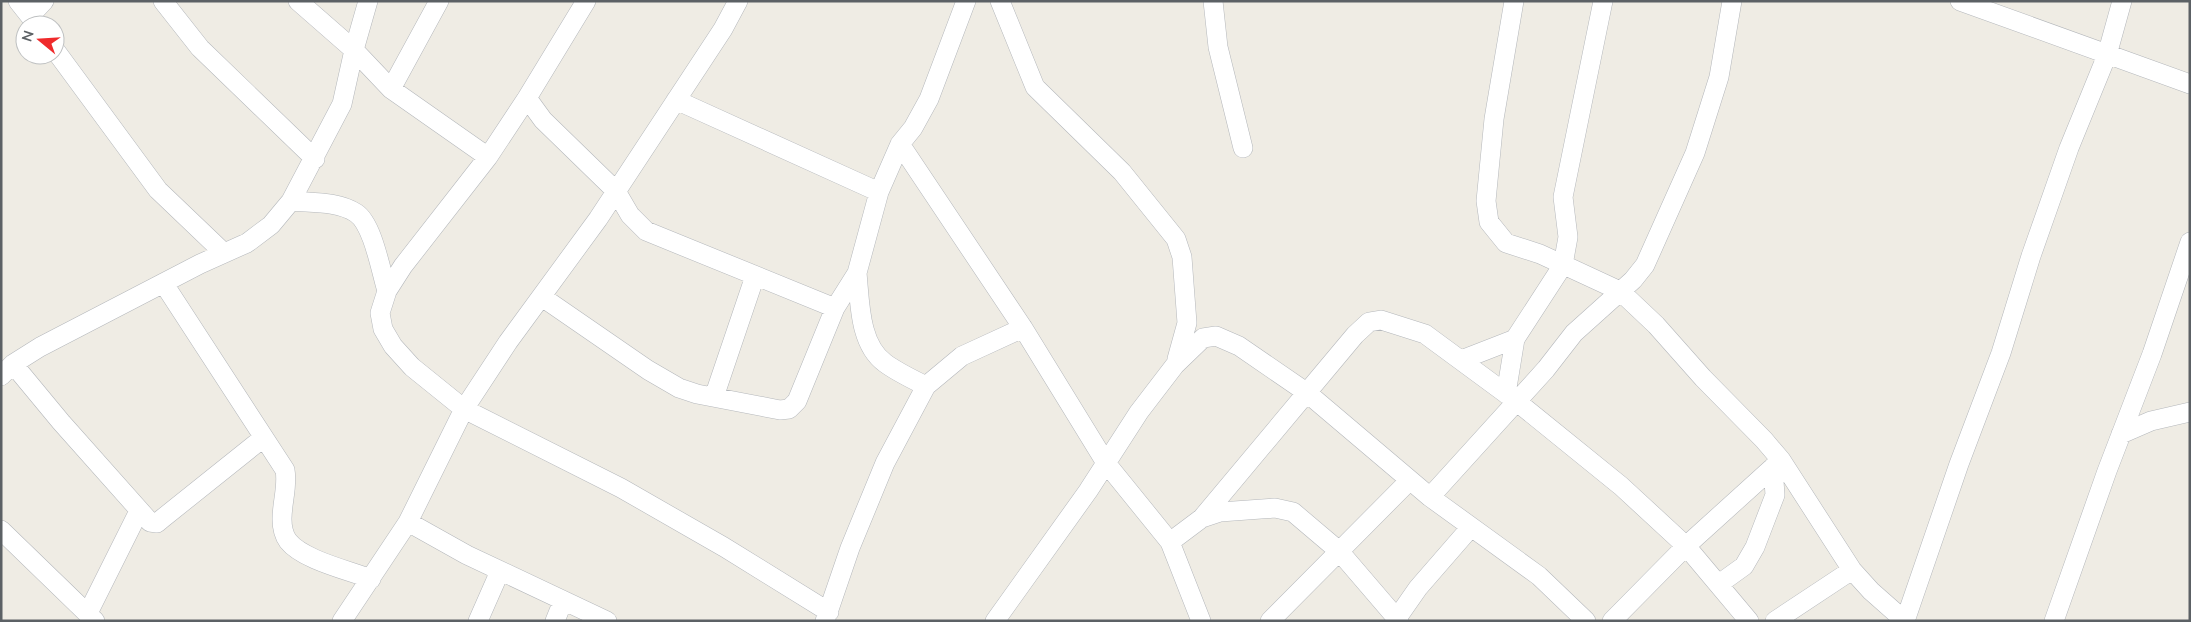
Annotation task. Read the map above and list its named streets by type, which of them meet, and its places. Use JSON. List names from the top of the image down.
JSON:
{
  "north": "left"
}
